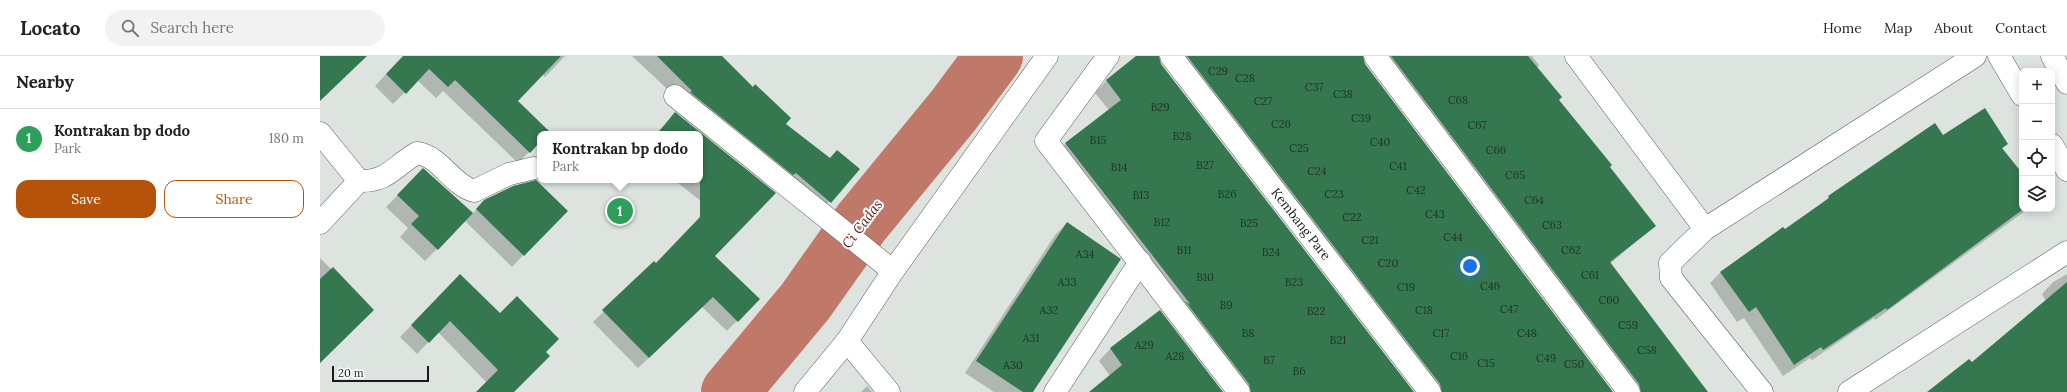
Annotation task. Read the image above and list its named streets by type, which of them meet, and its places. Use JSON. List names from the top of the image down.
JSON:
{
  "streets": {
    "street": ["Kembang Pare"]
  },
  "water": ["Ci Cadas"],
  "house_numbers": [
    "C29",
    "C28",
    "C37",
    "C38",
    "C68",
    "C27",
    "B29",
    "C39",
    "C26",
    "C67",
    "B28",
    "B15",
    "C40",
    "C25",
    "C66",
    "B27",
    "C41",
    "B14",
    "C24",
    "C65",
    "C42",
    "B26",
    "C23",
    "B13",
    "C64",
    "C43",
    "C22",
    "B12",
    "B25",
    "C63",
    "C44",
    "C21",
    "B11",
    "C62",
    "B24",
    "A34",
    "C20",
    "C61",
    "B10",
    "A33",
    "B23",
    "C46",
    "C19",
    "C60",
    "B9",
    "C47",
    "A32",
    "C18",
    "B22",
    "C59",
    "B8",
    "C17",
    "C48",
    "A31",
    "B21",
    "A29",
    "C58",
    "A28",
    "C16",
    "C49",
    "B7",
    "C15",
    "C50",
    "A30",
    "B6"
  ],
  "scale_bar": "20 m",
  "page": {
    "header": "Locato",
    "search": "Search here",
    "nav": [
      "Home",
      "Map",
      "About",
      "Contact"
    ],
    "heading": "Nearby",
    "map_buttons": ["+", "−"],
    "list": [
      {
        "mark": "1",
        "name": "Kontrakan bp dodo",
        "note": "Park",
        "value": "180 m"
      }
    ],
    "popup": ["Kontrakan bp dodo", "Park"],
    "buttons": ["Save", "Share"],
    "pins": "1",
    "scale": "20 m"
  }
}
